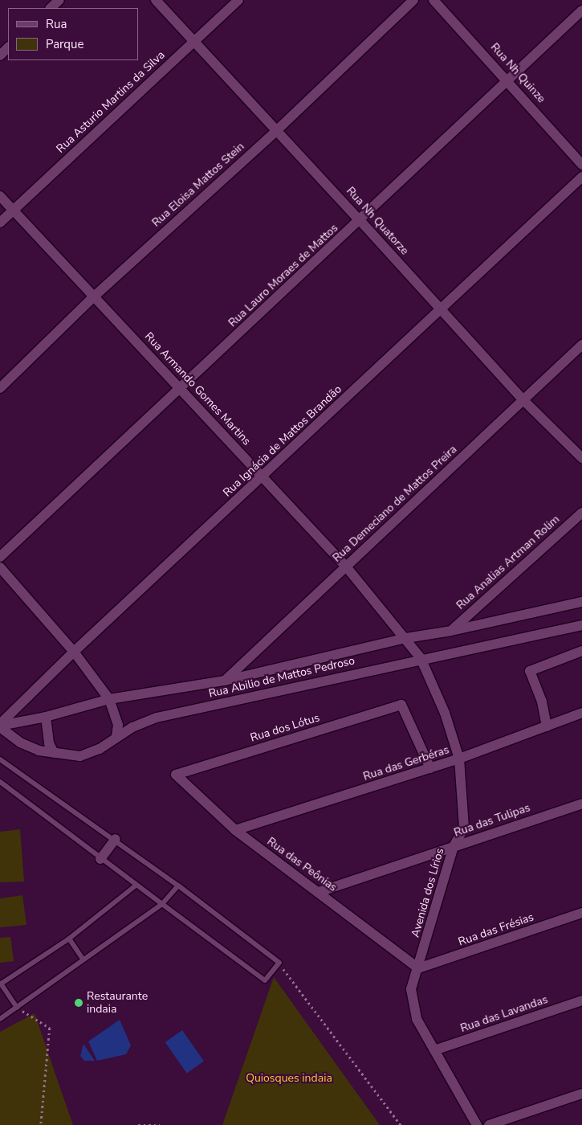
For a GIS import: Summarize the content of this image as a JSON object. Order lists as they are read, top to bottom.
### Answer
{
  "streets": {
    "street": [
      "Rua Nh Quinze",
      "Rua Asturio Martins da Silva",
      "Rua Eloisa Mattos Stein",
      "Rua Nh Quatorze",
      "Rua Lauro Moraes de Mattos",
      "Rua Armando Gomes Martins",
      "Rua Ignácia de Mattos Brandão",
      "Rua Demeciano de Mattos Preira",
      "Rua Analias Artman Rolim",
      "Rua Abilio de Mattos Pedroso",
      "Rua dos Lótus",
      "Rua das Gerbéras",
      "Rua das Tulipas",
      "Rua das Peônias",
      "Avenida dos Lírios",
      "Rua das Frésias",
      "Rua das Lavandas"
    ]
  },
  "crossings": [
    ["Rua Nh Quinze", "Rua Lauro Moraes de Mattos"],
    ["Rua Asturio Martins da Silva", "Rua Nh Quatorze"],
    ["Rua Asturio Martins da Silva", "Rua Armando Gomes Martins"],
    ["Rua Eloisa Mattos Stein", "Rua Nh Quatorze"],
    ["Rua Eloisa Mattos Stein", "Rua Armando Gomes Martins"],
    ["Rua Nh Quatorze", "Rua Lauro Moraes de Mattos"],
    ["Rua Nh Quatorze", "Rua Ignácia de Mattos Brandão"],
    ["Rua Nh Quatorze", "Rua Demeciano de Mattos Preira"],
    ["Rua Lauro Moraes de Mattos", "Rua Armando Gomes Martins"],
    ["Rua Armando Gomes Martins", "Rua Ignácia de Mattos Brandão"],
    ["Rua Armando Gomes Martins", "Rua Demeciano de Mattos Preira"],
    ["Rua Armando Gomes Martins", "Rua Abilio de Mattos Pedroso"],
    ["Rua Armando Gomes Martins", "Avenida dos Lírios"],
    ["Rua Ignácia de Mattos Brandão", "Rua Abilio de Mattos Pedroso"],
    ["Rua Demeciano de Mattos Preira", "Rua Abilio de Mattos Pedroso"],
    ["Rua Analias Artman Rolim", "Rua Abilio de Mattos Pedroso"],
    ["Rua Abilio de Mattos Pedroso", "Avenida dos Lírios"],
    ["Rua dos Lótus", "Rua das Gerbéras"],
    ["Rua dos Lótus", "Rua das Peônias"],
    ["Rua das Gerbéras", "Rua das Peônias"],
    ["Rua das Gerbéras", "Avenida dos Lírios"],
    ["Rua das Tulipas", "Rua das Peônias"],
    ["Rua das Tulipas", "Avenida dos Lírios"],
    ["Rua das Peônias", "Avenida dos Lírios"],
    ["Rua das Peônias", "Rua das Frésias"],
    ["Avenida dos Lírios", "Rua das Frésias"],
    ["Avenida dos Lírios", "Rua das Lavandas"]
  ],
  "parks": ["Quiosques indaia"],
  "places": ["Restaurante indaia"],
  "legend": ["Rua", "Parque"]
}
